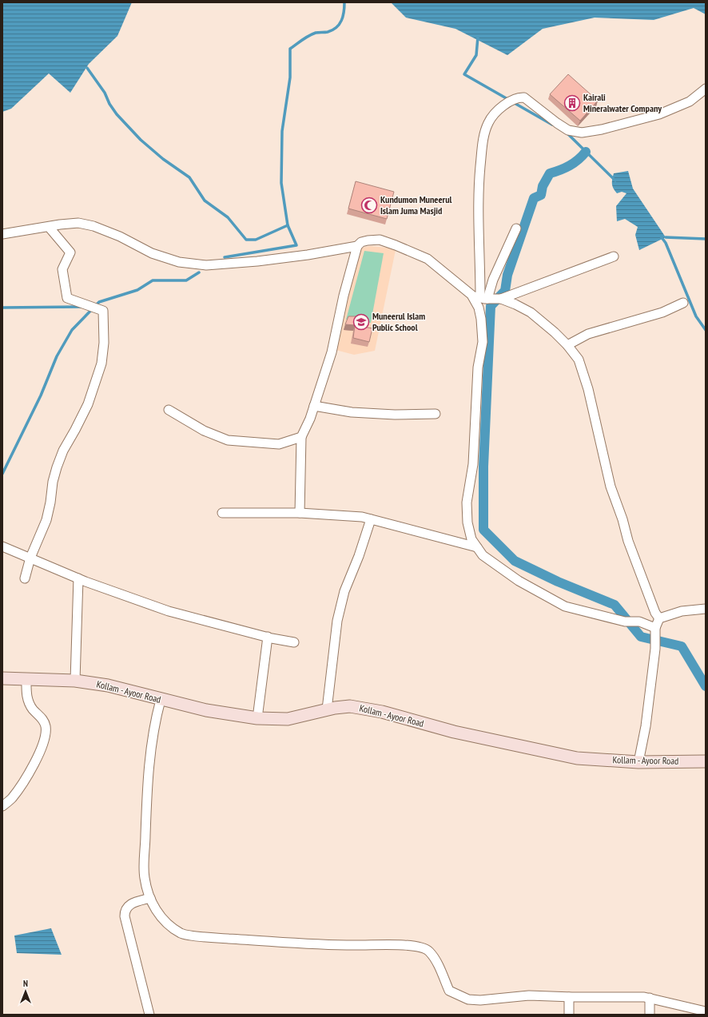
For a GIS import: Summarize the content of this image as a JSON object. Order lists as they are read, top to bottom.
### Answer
{
  "streets": {
    "main road": ["Kollam - Ayoor Road"]
  },
  "places": {
    "building": ["Kairali Mineralwater Company"],
    "mosque": ["Kundumon Muneerul Islam Juma Masjid"],
    "school or university": ["Muneerul Islam Public School"]
  },
  "north": "top"
}
